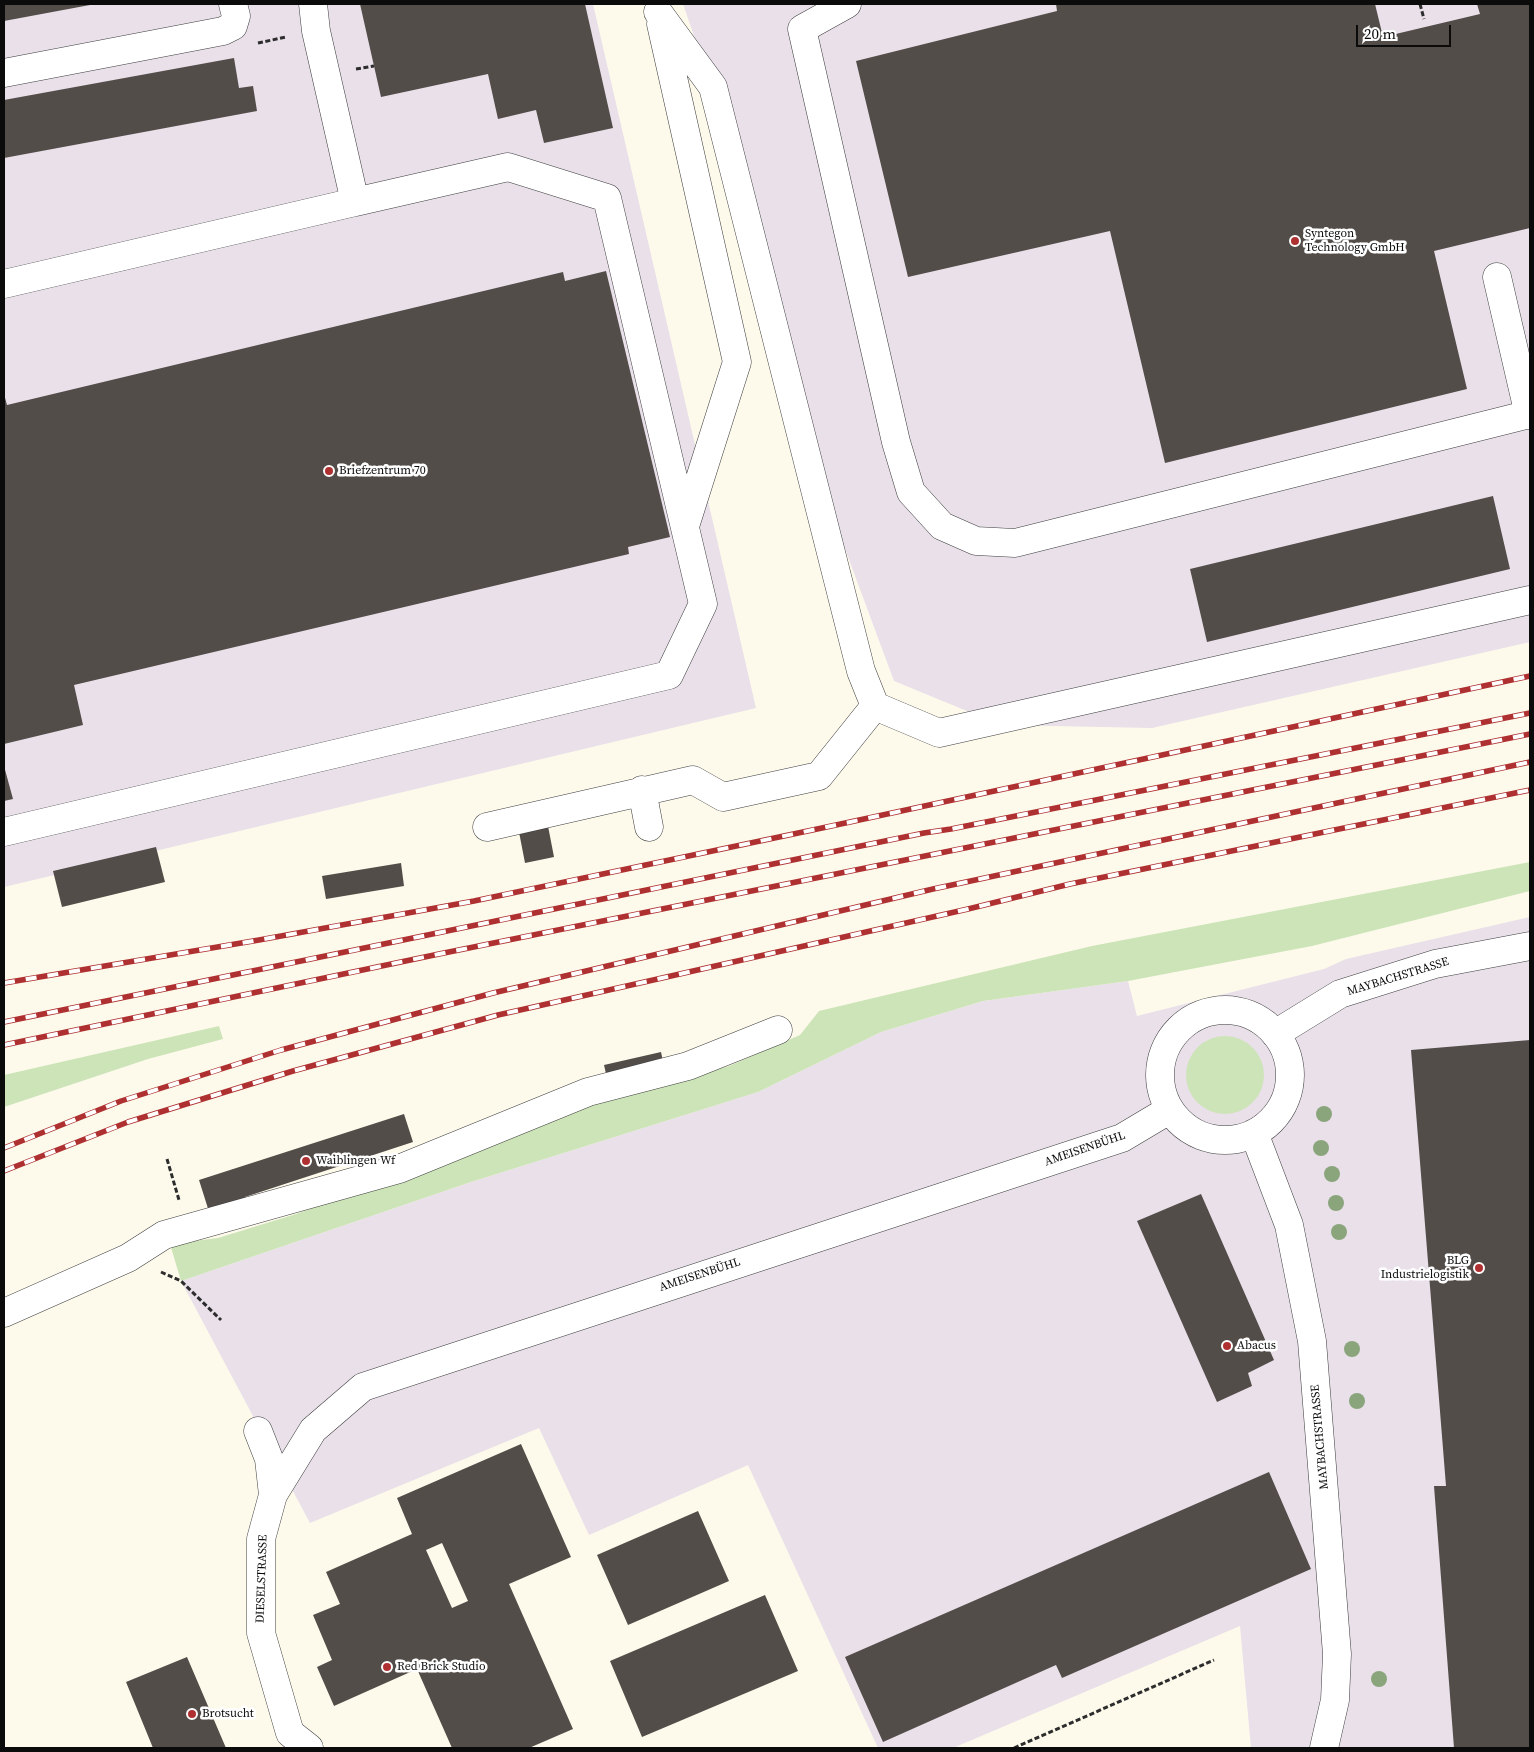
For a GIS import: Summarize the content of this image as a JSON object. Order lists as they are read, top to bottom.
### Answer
{
  "streets": {
    "street": ["MAYBACHSTRASSE", "AMEISENBÜHL", "DIESELSTRASSE"]
  },
  "crossings": [
    ["MAYBACHSTRASSE", "AMEISENBÜHL"],
    ["AMEISENBÜHL", "DIESELSTRASSE"]
  ],
  "places": [
    "Syntegon Technology GmbH",
    "Briefzentrum 70",
    "Waiblingen Wf",
    "BLG Industrielogistik",
    "Abacus",
    "Red Brick Studio",
    "Brotsucht"
  ],
  "scale_bar": "20 m"
}
